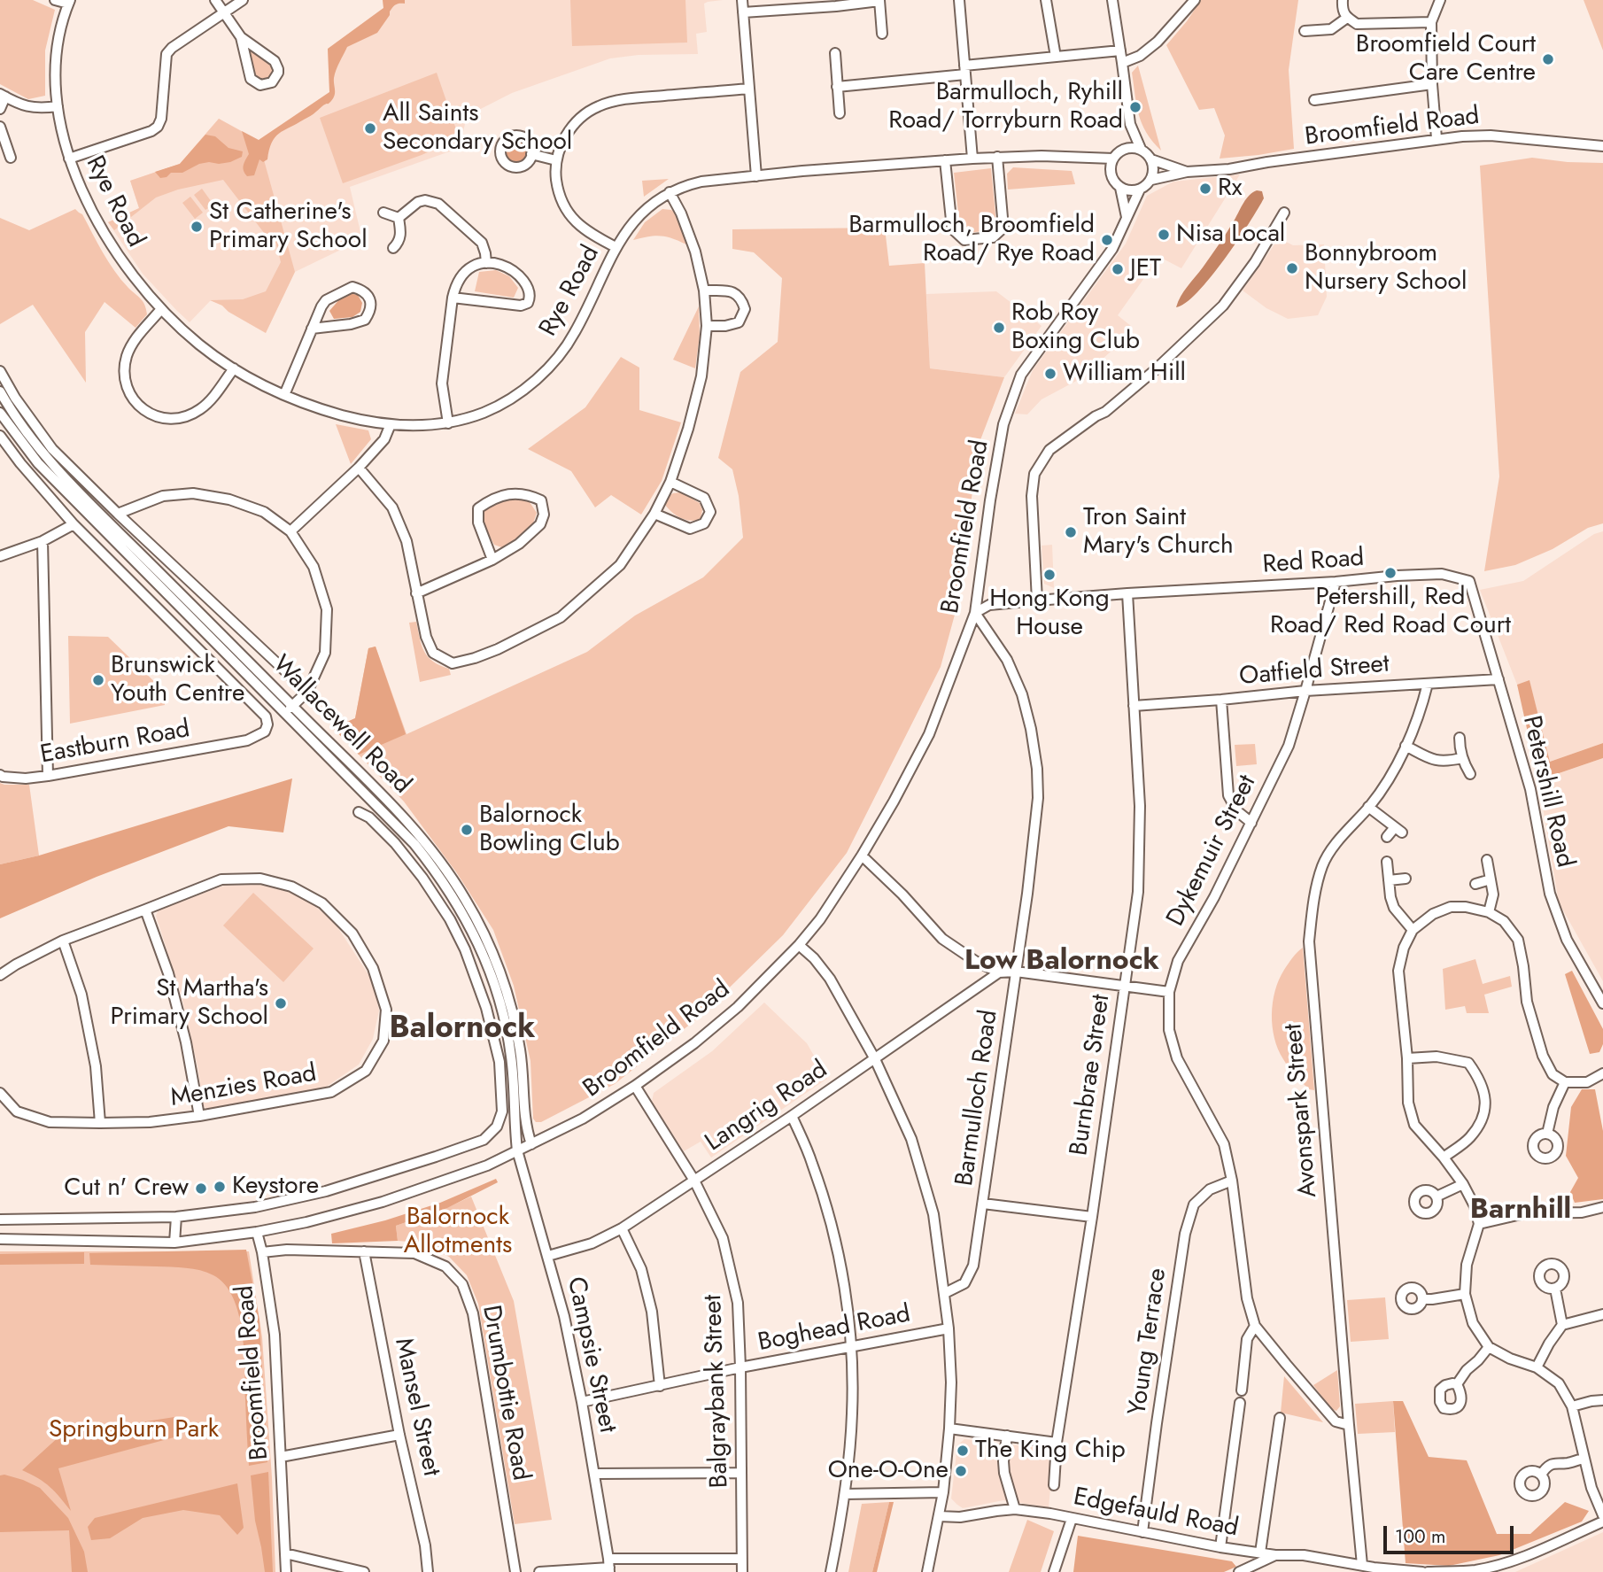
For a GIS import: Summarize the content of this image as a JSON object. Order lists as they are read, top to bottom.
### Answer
{
  "streets": {
    "street": [
      "Broomfield Road",
      "Rye Road",
      "Red Road",
      "Oatfield Street",
      "Wallacewell Road",
      "Eastburn Road",
      "Petershill Road",
      "Dykemuir Street",
      "Burnbrae Street",
      "Menzies Road",
      "Barmulloch Road",
      "Langrig Road",
      "Avonspark Street",
      "Boghead Road",
      "Young Terrace",
      "Campsie Street",
      "Balgraybank Street",
      "Drumbottie Road",
      "Mansel Street",
      "Edgefauld Road"
    ]
  },
  "crossings": [
    ["Broomfield Road", "Rye Road"],
    ["Broomfield Road", "Red Road"],
    ["Broomfield Road", "Wallacewell Road"],
    ["Broomfield Road", "Barmulloch Road"],
    ["Broomfield Road", "Campsie Street"],
    ["Broomfield Road", "Balgraybank Street"],
    ["Broomfield Road", "Drumbottie Road"],
    ["Red Road", "Petershill Road"],
    ["Red Road", "Dykemuir Street"],
    ["Red Road", "Burnbrae Street"],
    ["Red Road", "Barmulloch Road"],
    ["Oatfield Street", "Petershill Road"],
    ["Oatfield Street", "Dykemuir Street"],
    ["Oatfield Street", "Burnbrae Street"],
    ["Oatfield Street", "Avonspark Street"],
    ["Wallacewell Road", "Eastburn Road"],
    ["Wallacewell Road", "Campsie Street"],
    ["Dykemuir Street", "Avonspark Street"],
    ["Dykemuir Street", "Young Terrace"],
    ["Langrig Road", "Campsie Street"],
    ["Langrig Road", "Balgraybank Street"],
    ["Avonspark Street", "Edgefauld Road"],
    ["Boghead Road", "Campsie Street"],
    ["Boghead Road", "Balgraybank Street"],
    ["Young Terrace", "Edgefauld Road"],
    ["Drumbottie Road", "Mansel Street"]
  ],
  "districts": ["Low Balornock", "Balornock", "Barnhill"],
  "parks": ["Balornock Allotments", "Springburn Park"],
  "places": [
    "Broomfield Court Care Centre",
    "Barmulloch, Ryhill Road/ Torryburn Road",
    "All Saints Secondary School",
    "Rx",
    "St Catherine's Primary School",
    "Nisa Local",
    "Barmulloch, Broomfield Road/ Rye Road",
    "Bonnybroom Nursery School",
    "JET",
    "Rob Roy Boxing Club",
    "William Hill",
    "Tron Saint Mary's Church",
    "Petershill, Red Road/ Red Road Court",
    "Hong Kong House",
    "Brunswick Youth Centre",
    "Balornock Bowling Club",
    "St Martha's Primary School",
    "Keystore",
    "Cut n' Crew",
    "The King Chip",
    "One-O-One"
  ],
  "scale_bar": "100 m"
}
